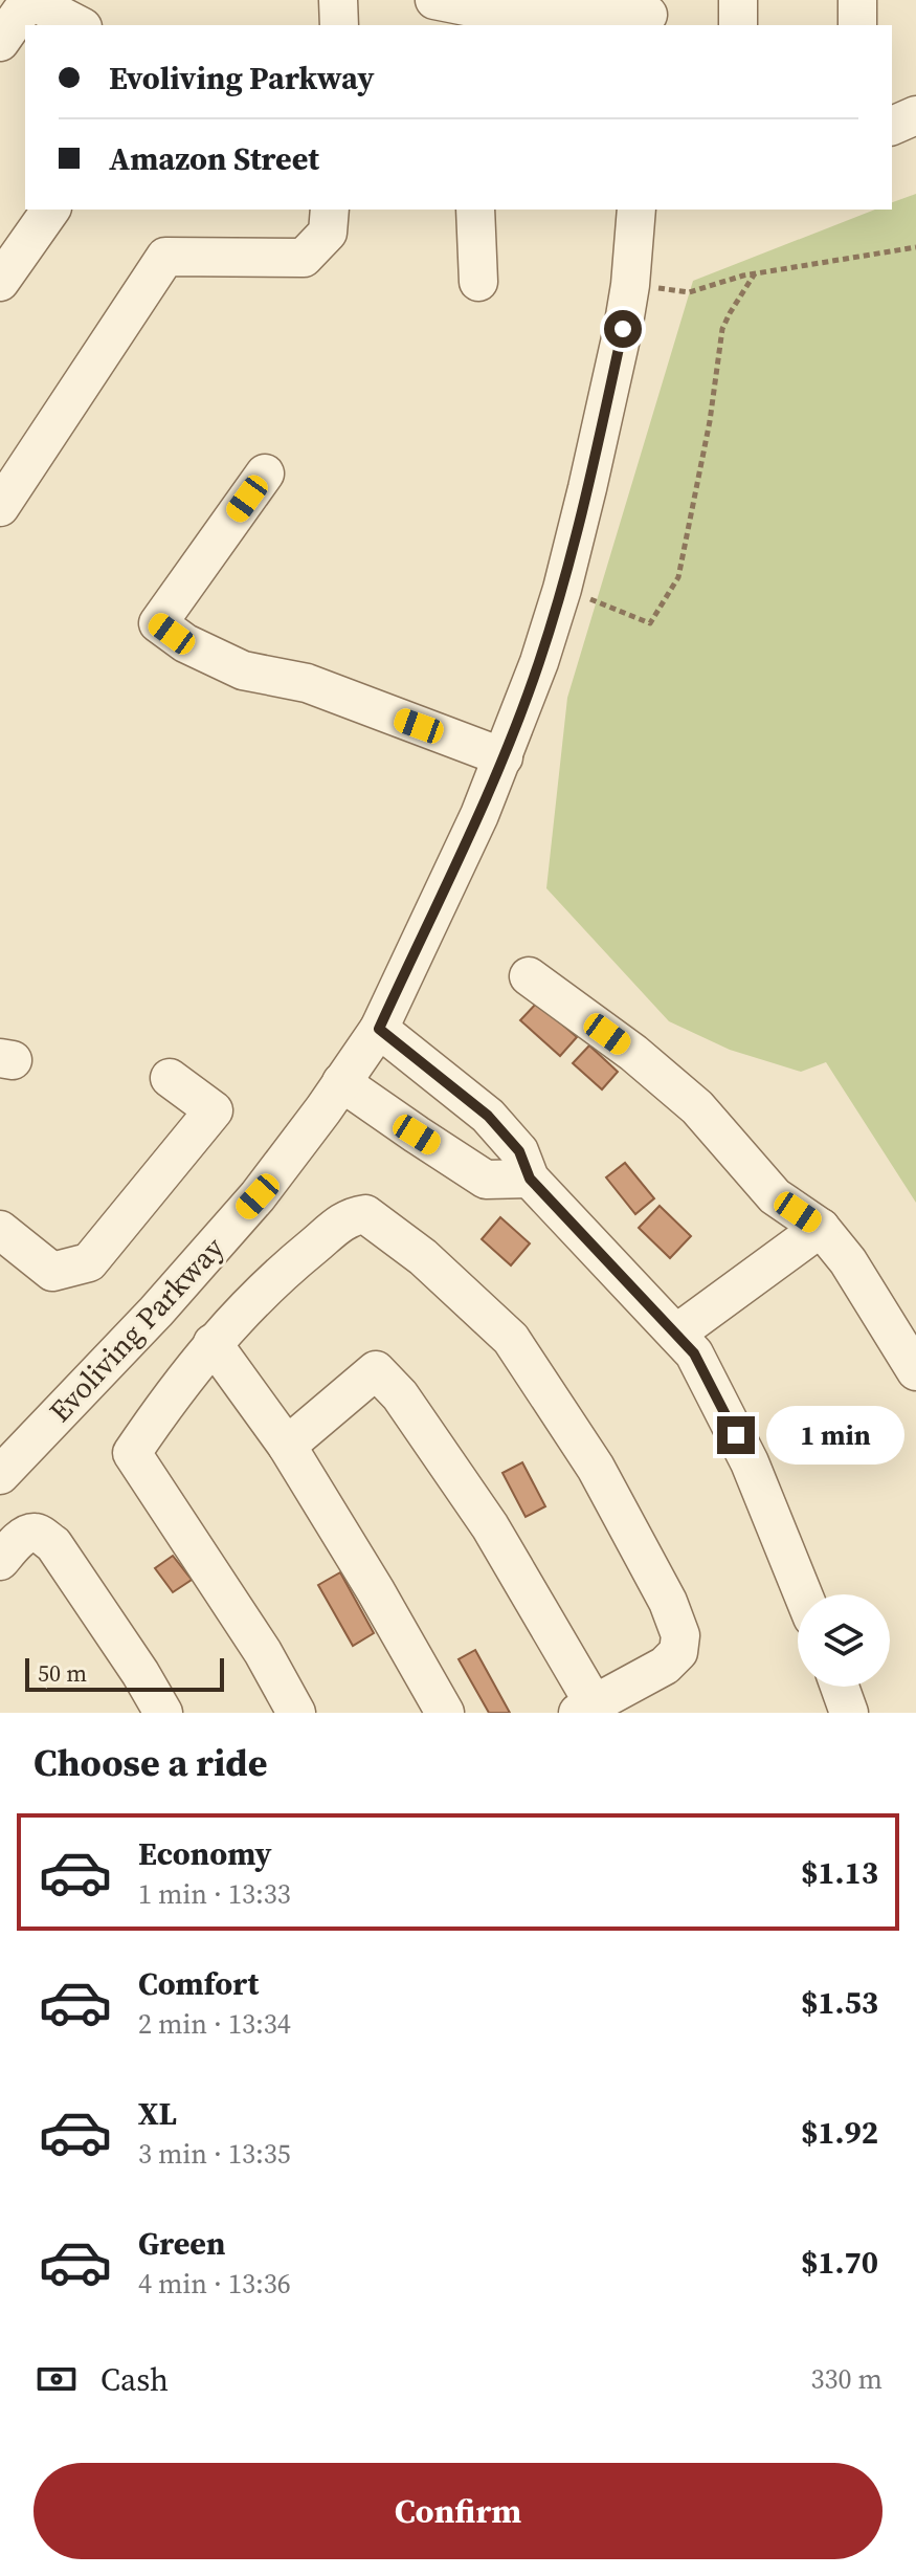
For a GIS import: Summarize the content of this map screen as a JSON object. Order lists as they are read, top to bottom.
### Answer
{
  "streets": {
    "street": ["Evoliving Parkway"]
  },
  "scale_bar": "50 m",
  "page": {
    "banner": ["Evoliving Parkway", "Amazon Street"],
    "bubble": "1 min",
    "scale": "50 m",
    "heading": "Choose a ride",
    "list": [
      {
        "name": "Economy",
        "note": "1 min · 13:33",
        "value": "$1.13"
      },
      {
        "name": "Comfort",
        "note": "2 min · 13:34",
        "value": "$1.53"
      },
      {
        "name": "XL",
        "note": "3 min · 13:35",
        "value": "$1.92"
      },
      {
        "name": "Green",
        "note": "4 min · 13:36",
        "value": "$1.70"
      }
    ],
    "pay": ["Cash", "330 m"],
    "buttons": "Confirm"
  }
}
